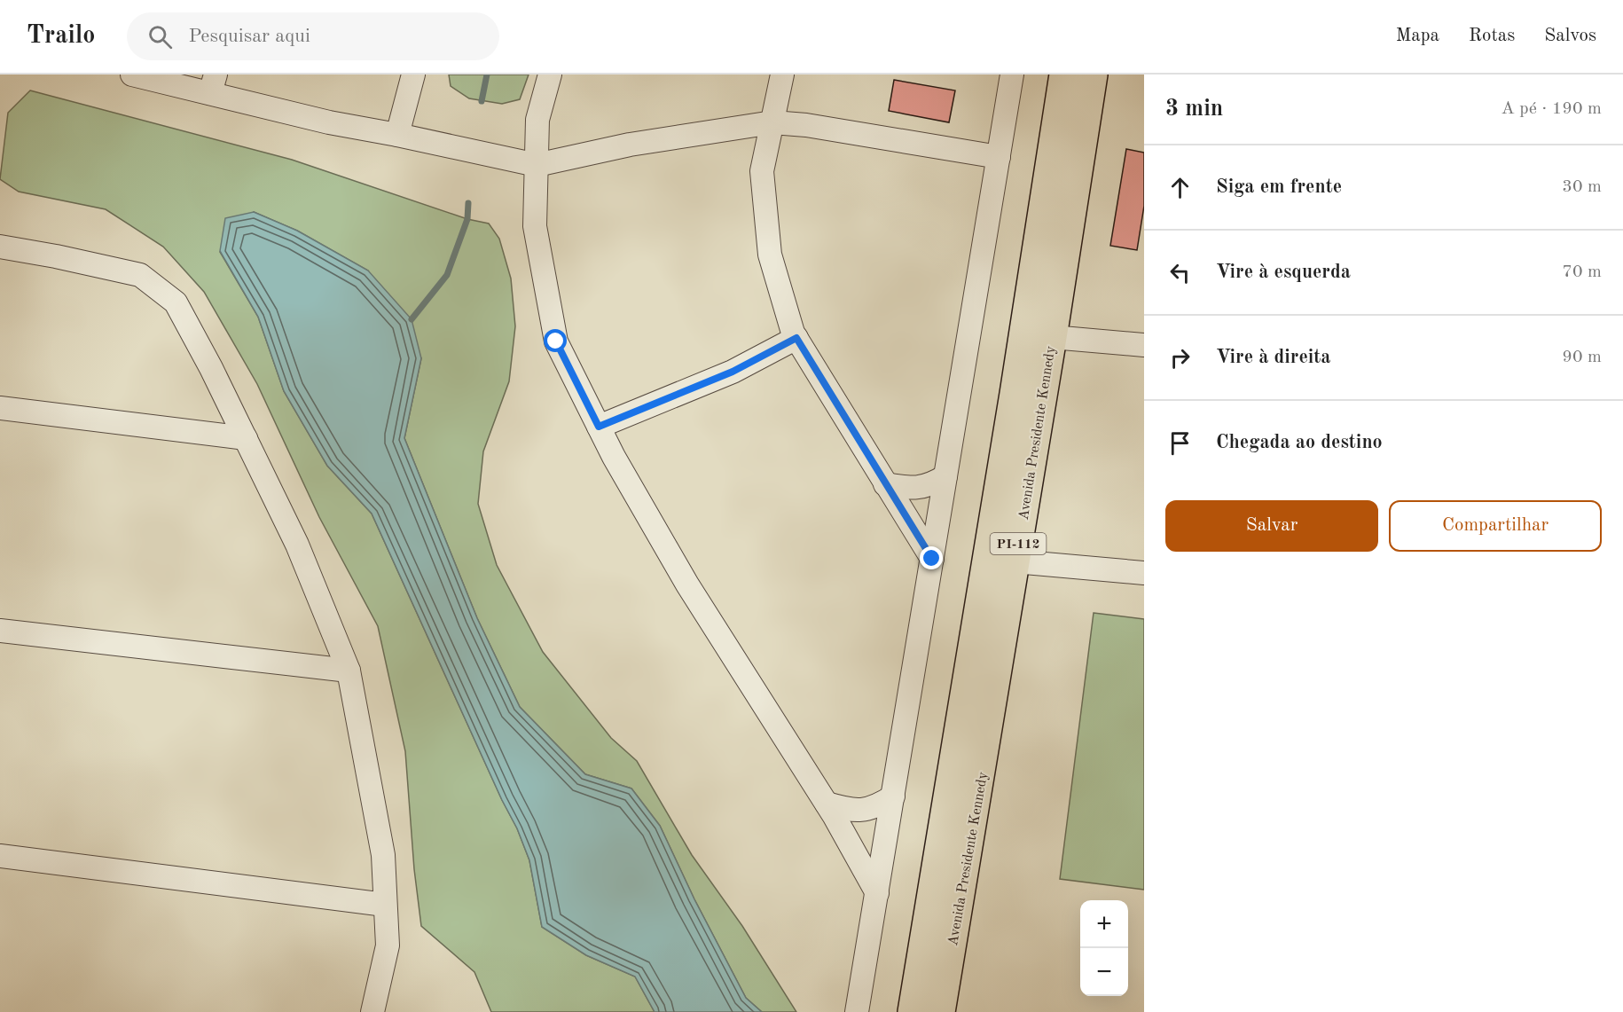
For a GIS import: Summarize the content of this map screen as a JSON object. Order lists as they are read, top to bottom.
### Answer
{
  "streets": {
    "main road": ["Avenida Presidente Kennedy", "PI-112"]
  },
  "page": {
    "header": "Trailo",
    "search": "Pesquisar aqui",
    "nav": ["Mapa", "Rotas", "Salvos"],
    "heading": ["3 min", "A pé · 190 m"],
    "list": [
      ["Siga em frente", "30 m"],
      ["Vire à esquerda", "70 m"],
      ["Vire à direita", "90 m"],
      "Chegada ao destino"
    ],
    "buttons": ["Salvar", "Compartilhar"],
    "map_buttons": ["+", "−"]
  }
}
